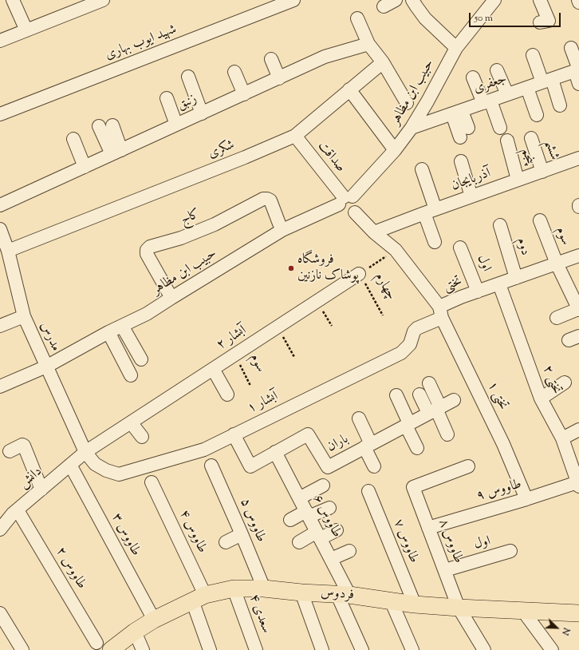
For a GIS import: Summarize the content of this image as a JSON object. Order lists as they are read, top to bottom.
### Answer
{
  "streets": {
    "main road": ["فردوس"],
    "street": [
      "شهید ایوب بهاری",
      "جعفری",
      "حبیب ابن مظاهر",
      "زنبق",
      "شکری",
      "ششم",
      "پنجم",
      "صداقت",
      "آذربایجان",
      "کاج",
      "سوم",
      "دوم",
      "اول",
      "تختی",
      "مدرس",
      "آبشار ۲",
      "تختی ۲",
      "تختی ۱",
      "آبشار ۱",
      "باران",
      "دانش",
      "طاووس ۹",
      "طاووس ۶",
      "طاووس ۵",
      "طاووس ۴",
      "طاووس ۳",
      "طاووس ۷",
      "طاووس ۸",
      "طاووس ۲",
      "سعدی ۴"
    ],
    "path": ["چهارم"]
  },
  "crossings": [
    ["جعفری", "حبیب ابن مظاهر"],
    ["حبیب ابن مظاهر", "صداقت"],
    ["حبیب ابن مظاهر", "کاج"],
    ["حبیب ابن مظاهر", "مدرس"],
    ["شکری", "صداقت"],
    ["شکری", "مدرس"],
    ["ششم", "آذربایجان"],
    ["پنجم", "آذربایجان"],
    ["صداقت", "تختی"],
    ["آذربایجان", "تختی"],
    ["سوم", "تختی"],
    ["سوم", "آبشار ۲"],
    ["دوم", "تختی"],
    ["اول", "تختی"],
    ["اول", "طاووس ۸"],
    ["تختی", "تختی ۲"],
    ["تختی", "تختی ۱"],
    ["تختی", "آبشار ۱"],
    ["چهارم", "آبشار ۲"],
    ["مدرس", "آبشار ۲"],
    ["مدرس", "آبشار ۱"],
    ["مدرس", "دانش"],
    ["آبشار ۲", "آبشار ۱"],
    ["آبشار ۲", "دانش"],
    ["تختی ۲", "طاووس ۹"],
    ["تختی ۱", "آبشار ۱"],
    ["تختی ۱", "طاووس ۹"],
    ["آبشار ۱", "باران"],
    ["آبشار ۱", "دانش"],
    ["باران", "طاووس ۶"],
    ["دانش", "طاووس ۳"],
    ["دانش", "طاووس ۲"],
    ["طاووس ۹", "طاووس ۸"],
    ["طاووس ۶", "فردوس"],
    ["طاووس ۵", "فردوس"],
    ["طاووس ۴", "فردوس"],
    ["طاووس ۳", "فردوس"],
    ["طاووس ۷", "فردوس"],
    ["طاووس ۸", "فردوس"],
    ["طاووس ۲", "فردوس"],
    ["فردوس", "سعدی ۴"]
  ],
  "places": ["فروشگاه پوشاک نازنین"],
  "scale_bar": "50 m",
  "north": "bottom right"
}
